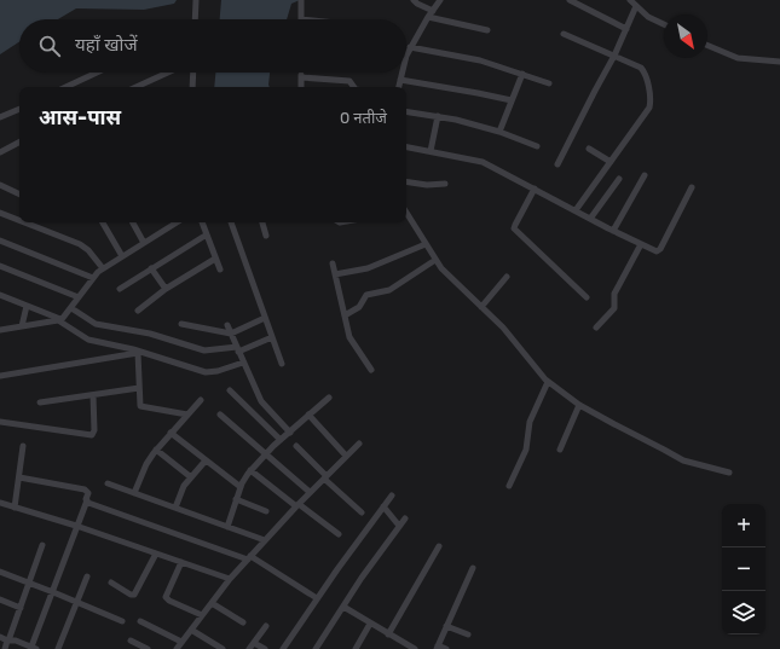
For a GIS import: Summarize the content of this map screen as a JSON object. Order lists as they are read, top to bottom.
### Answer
{
  "north": "bottom right",
  "page": {
    "search": "यहाँ खोजें",
    "heading": ["आस-पास", "0 नतीजे"],
    "map_buttons": ["+", "−"]
  }
}
